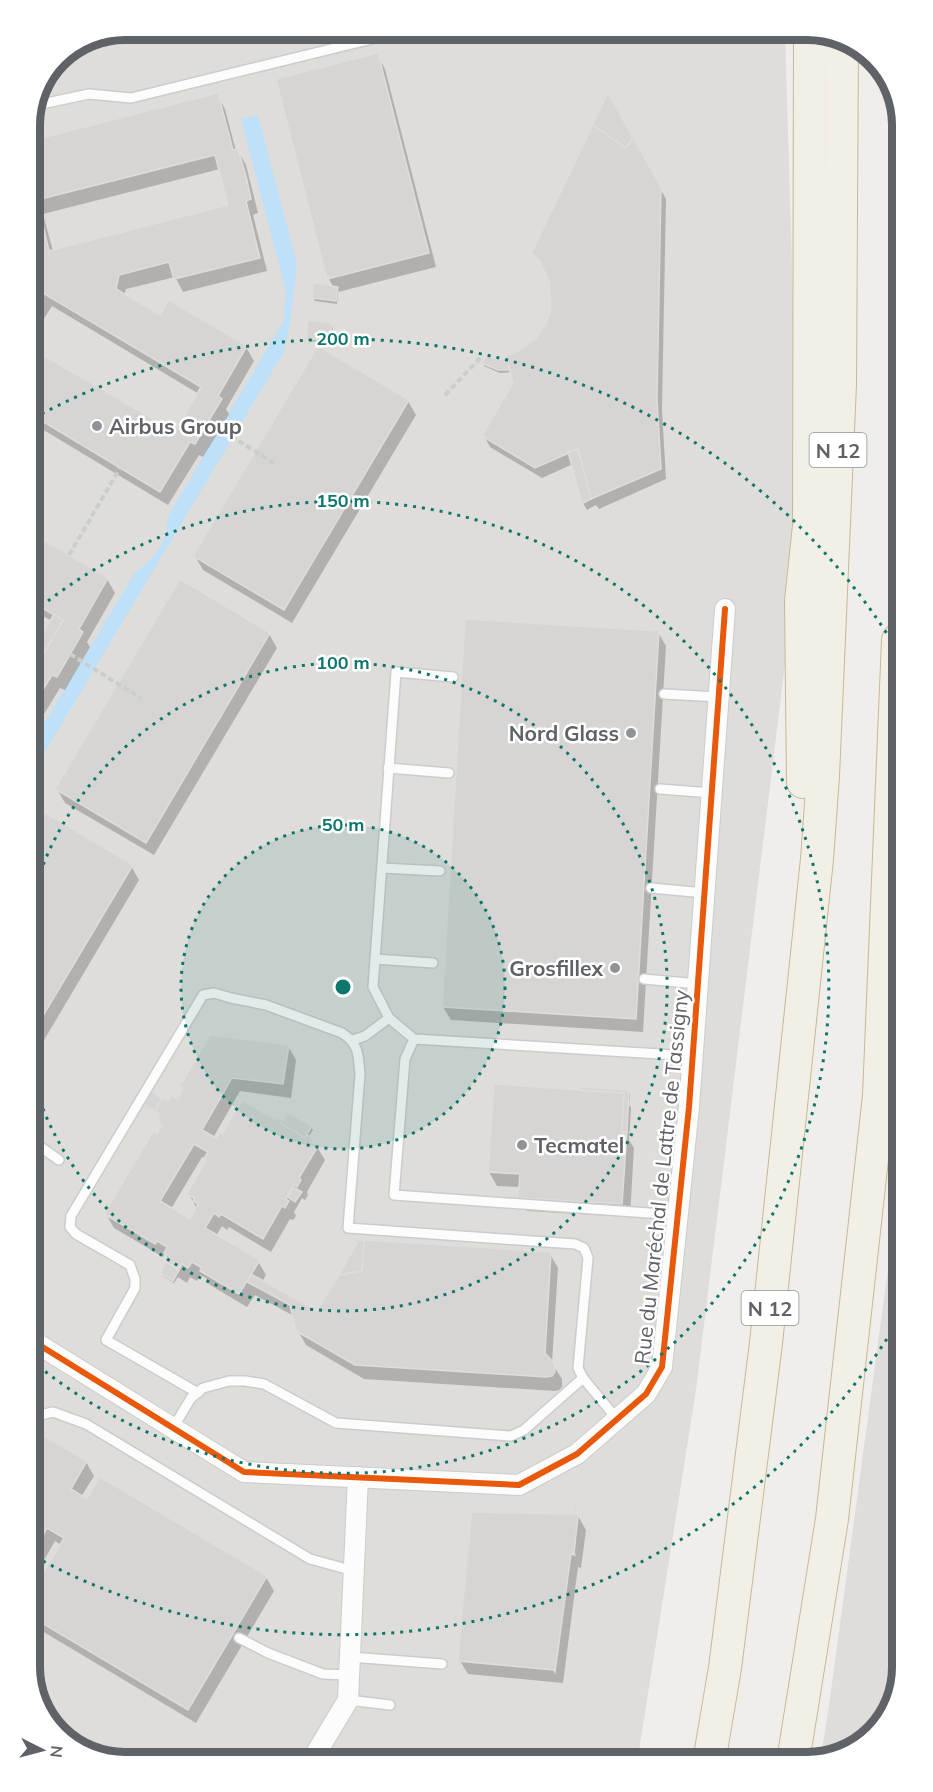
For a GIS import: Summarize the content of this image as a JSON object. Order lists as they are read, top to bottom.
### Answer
{
  "streets": {
    "highway": ["N 12"],
    "street": ["Rue du Maréchal de Lattre de Tassigny"]
  },
  "places": [
    "Airbus Group",
    "Nord Glass",
    "Grosfillex",
    "Tecmatel"
  ],
  "north": "right",
  "rings": [
    "200 m",
    "150 m",
    "100 m",
    "50 m"
  ]
}
